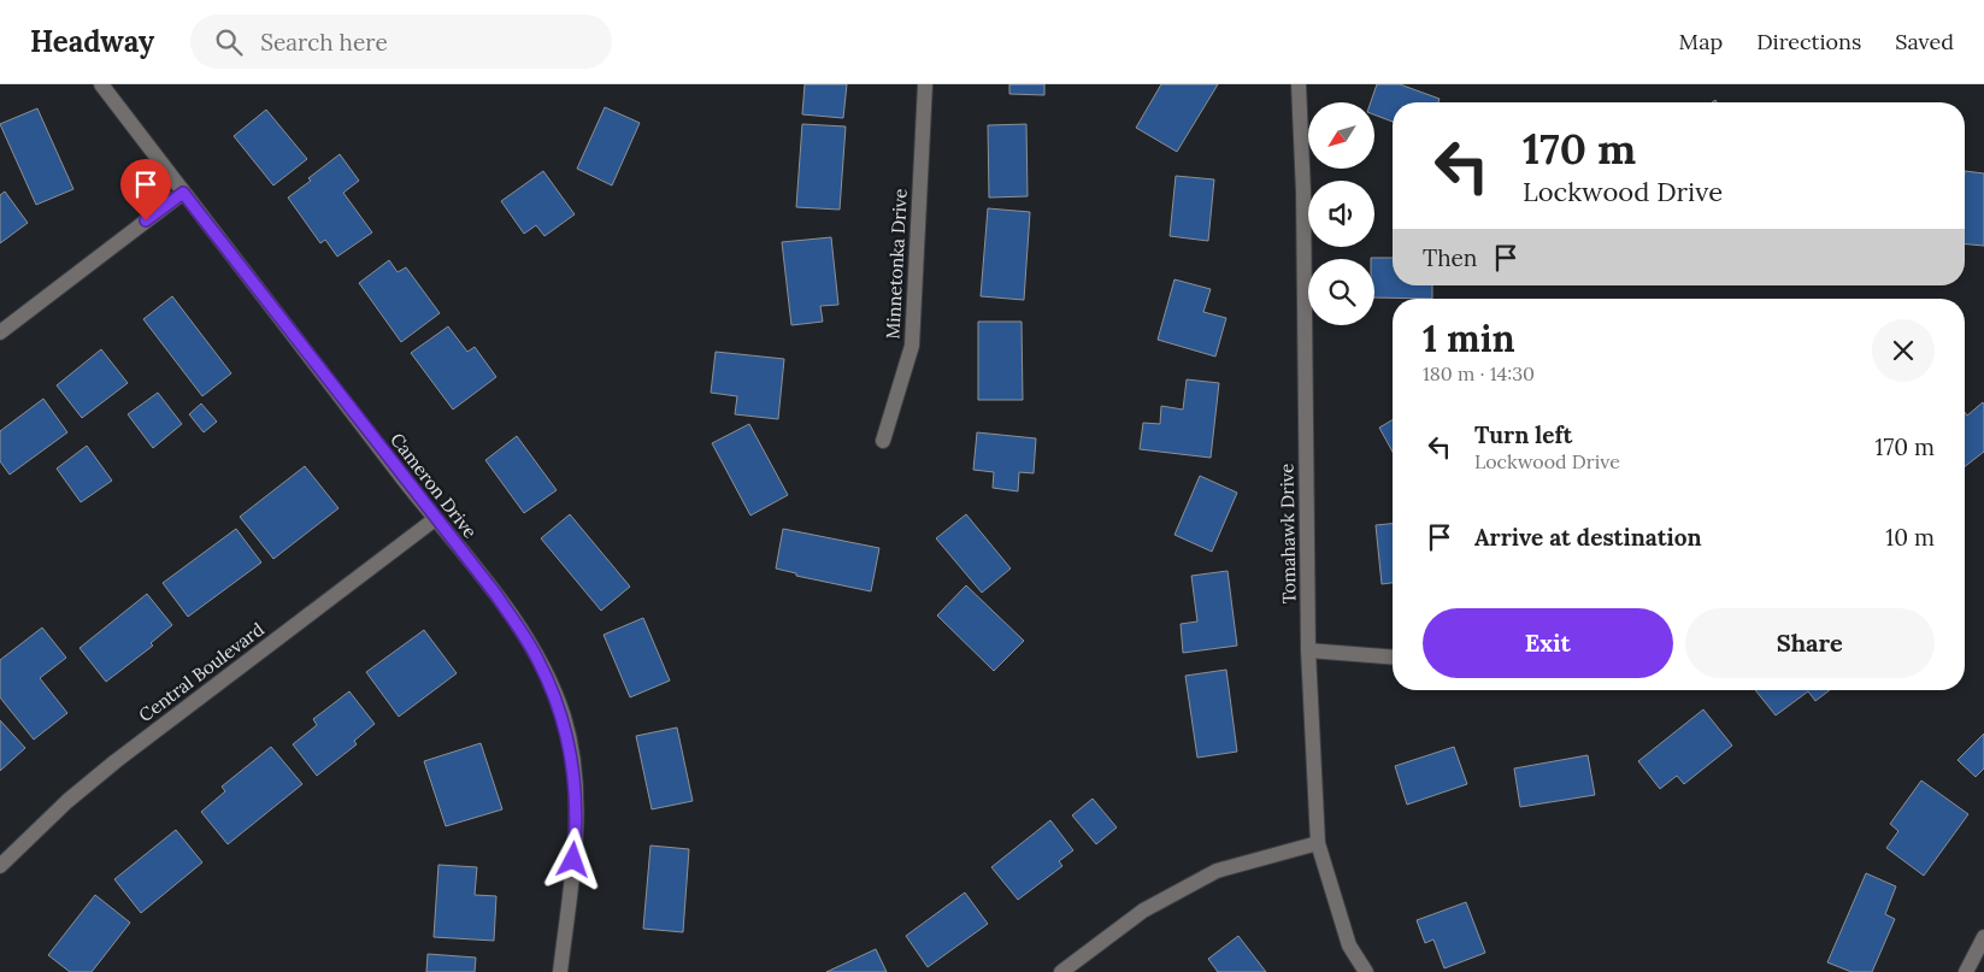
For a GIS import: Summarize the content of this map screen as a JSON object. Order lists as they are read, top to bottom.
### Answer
{
  "streets": {
    "street": [
      "Minnetonka Drive",
      "Cameron Drive",
      "Tomahawk Drive",
      "Central Boulevard"
    ]
  },
  "crossings": [
    ["Cameron Drive", "Central Boulevard"]
  ],
  "north": "bottom left",
  "page": {
    "header": "Headway",
    "search": "Search here",
    "nav": ["Map", "Directions", "Saved"],
    "turn": ["170 m", "Lockwood Drive"],
    "then": "Then",
    "heading": ["1 min", "180 m · 14:30"],
    "list": [
      {
        "name": "Turn left",
        "note": "Lockwood Drive",
        "value": "170 m"
      },
      {
        "name": "Arrive at destination",
        "value": "10 m"
      }
    ],
    "buttons": ["Exit", "Share"]
  }
}
